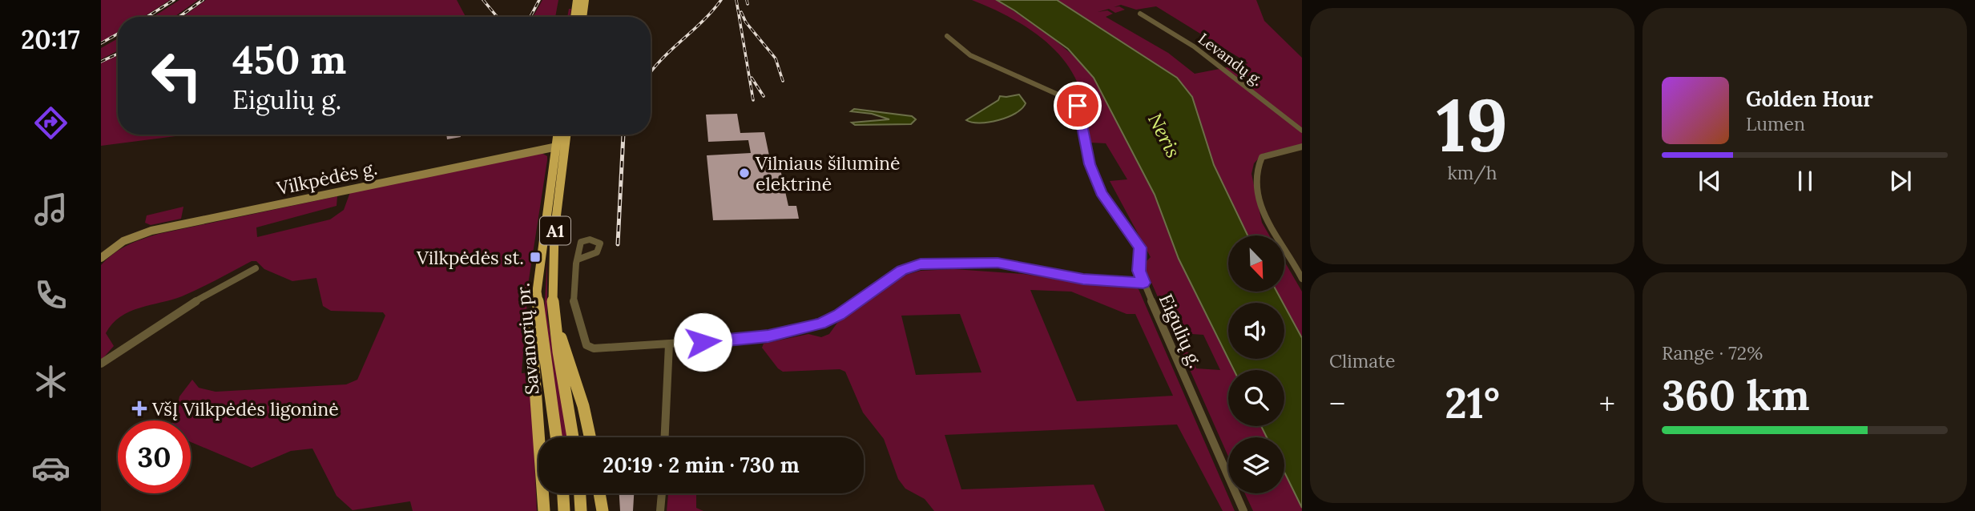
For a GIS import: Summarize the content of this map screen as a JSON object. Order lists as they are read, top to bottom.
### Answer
{
  "streets": {
    "highway": ["A1", "Savanorių pr."],
    "main road": ["Vilkpėdės g."],
    "street": ["Levandų g.", "Eigulių g."]
  },
  "crossings": [
    ["Vilkpėdės g.", "Savanorių pr."]
  ],
  "water": ["Neris"],
  "places": {
    "other": ["Vilniaus šiluminė elektrinė"],
    "transit": ["Vilkpėdės st."],
    "health": ["VšĮ Vilkpėdės ligoninė"]
  },
  "north": "bottom right",
  "page": {
    "tabs": "20:17",
    "tile": [
      ["19", "km/h"],
      "Climate",
      ["Range · 72%", "360 km"]
    ],
    "turn": ["450 m", "Eigulių g."],
    "song": ["Golden Hour", "Lumen"],
    "heat": ["−", "21°", "+"],
    "limit": "30",
    "trip": "20:19 · 2 min · 730 m"
  }
}
